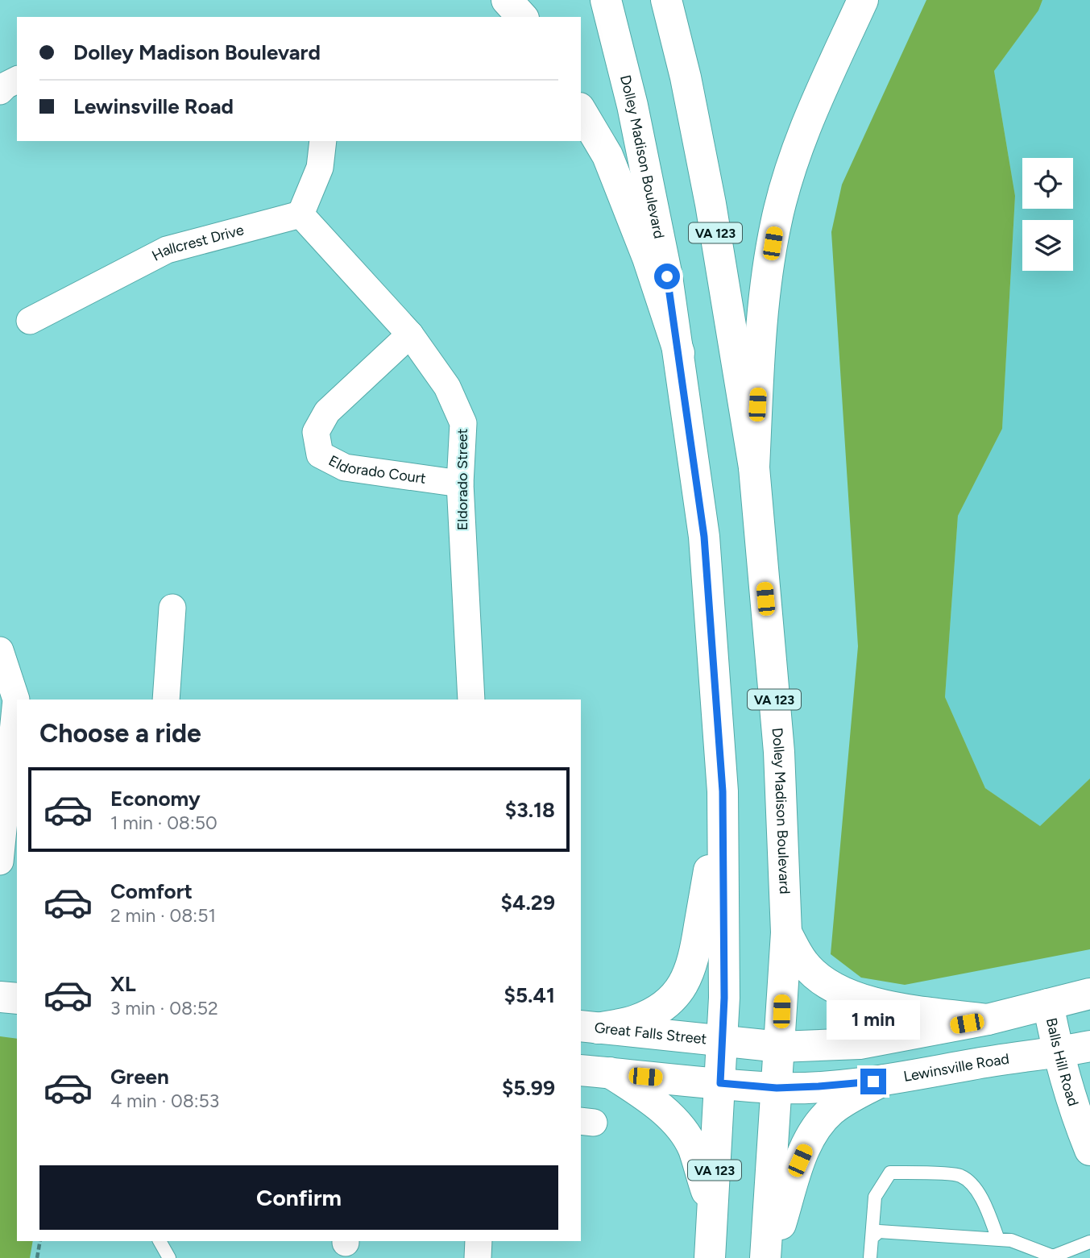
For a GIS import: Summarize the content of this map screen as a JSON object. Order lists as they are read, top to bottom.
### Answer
{
  "streets": {
    "main road": [
      "Dolley Madison Boulevard",
      "VA 123",
      "Great Falls Street",
      "Balls Hill Road",
      "Lewinsville Road"
    ],
    "street": ["Hallcrest Drive", "Eldorado Court", "Eldorado Street"]
  },
  "crossings": [
    ["Dolley Madison Boulevard", "Great Falls Street"],
    ["Dolley Madison Boulevard", "Lewinsville Road"],
    ["Hallcrest Drive", "Eldorado Street"],
    ["Eldorado Court", "Eldorado Street"],
    ["Balls Hill Road", "Lewinsville Road"]
  ],
  "page": {
    "banner": ["Dolley Madison Boulevard", "Lewinsville Road"],
    "heading": "Choose a ride",
    "list": [
      {
        "name": "Economy",
        "note": "1 min · 08:50",
        "value": "$3.18"
      },
      {
        "name": "Comfort",
        "note": "2 min · 08:51",
        "value": "$4.29"
      },
      {
        "name": "XL",
        "note": "3 min · 08:52",
        "value": "$5.41"
      },
      {
        "name": "Green",
        "note": "4 min · 08:53",
        "value": "$5.99"
      }
    ],
    "bubble": "1 min",
    "buttons": "Confirm"
  }
}
